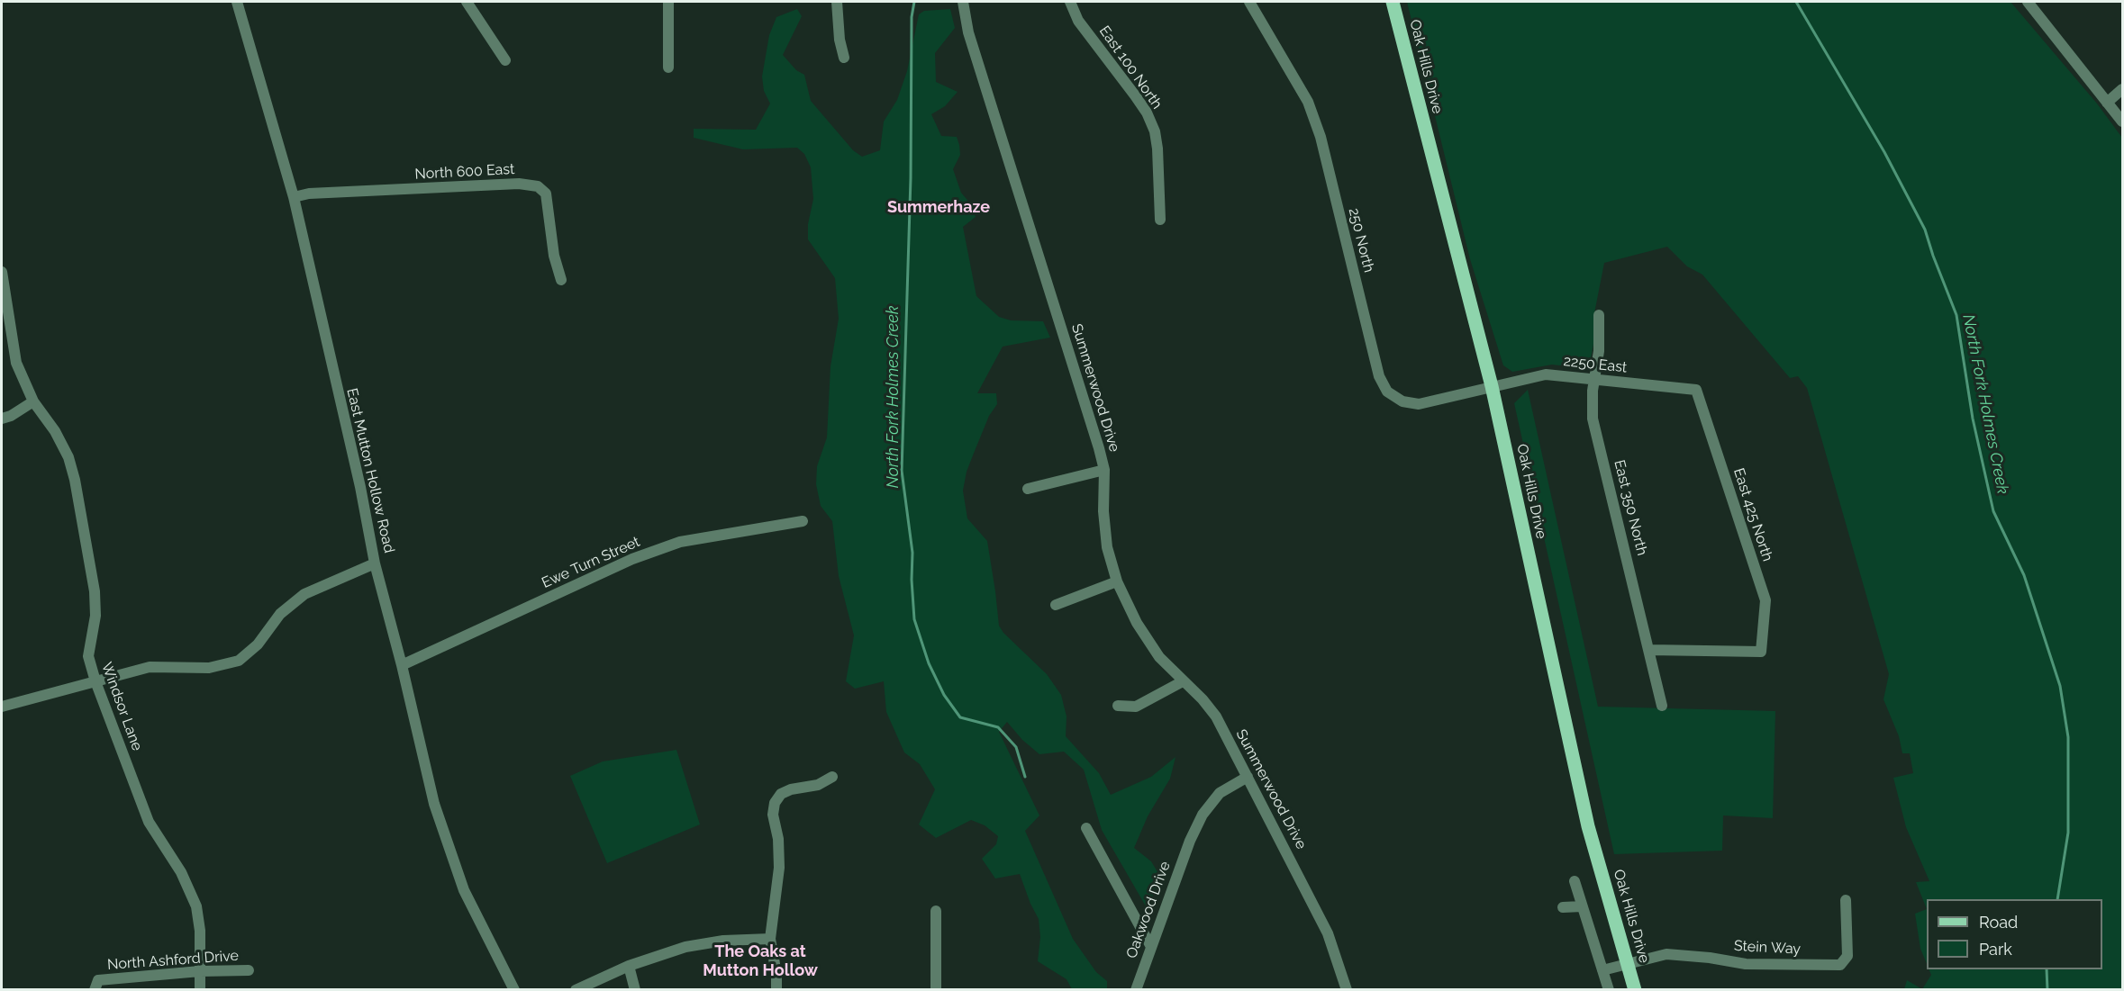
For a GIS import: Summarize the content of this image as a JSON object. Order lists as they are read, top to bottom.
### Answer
{
  "streets": {
    "main road": ["Oak Hills Drive"],
    "street": [
      "East 100 North",
      "North 600 East",
      "250 North",
      "2250 East",
      "Summerwood Drive",
      "East Mutton Hollow Road",
      "East 350 North",
      "East 425 North",
      "Ewe Turn Street",
      "Windsor Lane",
      "Oakwood Drive",
      "Stein Way",
      "North Ashford Drive"
    ]
  },
  "crossings": [
    ["Oak Hills Drive", "250 North"],
    ["Oak Hills Drive", "2250 East"],
    ["Oak Hills Drive", "Stein Way"],
    ["North 600 East", "East Mutton Hollow Road"],
    ["250 North", "2250 East"],
    ["2250 East", "East 350 North"],
    ["2250 East", "East 425 North"],
    ["Summerwood Drive", "Oakwood Drive"],
    ["East Mutton Hollow Road", "Ewe Turn Street"],
    ["East 350 North", "East 425 North"],
    ["Windsor Lane", "North Ashford Drive"]
  ],
  "districts": ["Summerhaze", "The Oaks at Mutton Hollow"],
  "water": ["North Fork Holmes Creek"],
  "legend": ["Road", "Park"]
}
